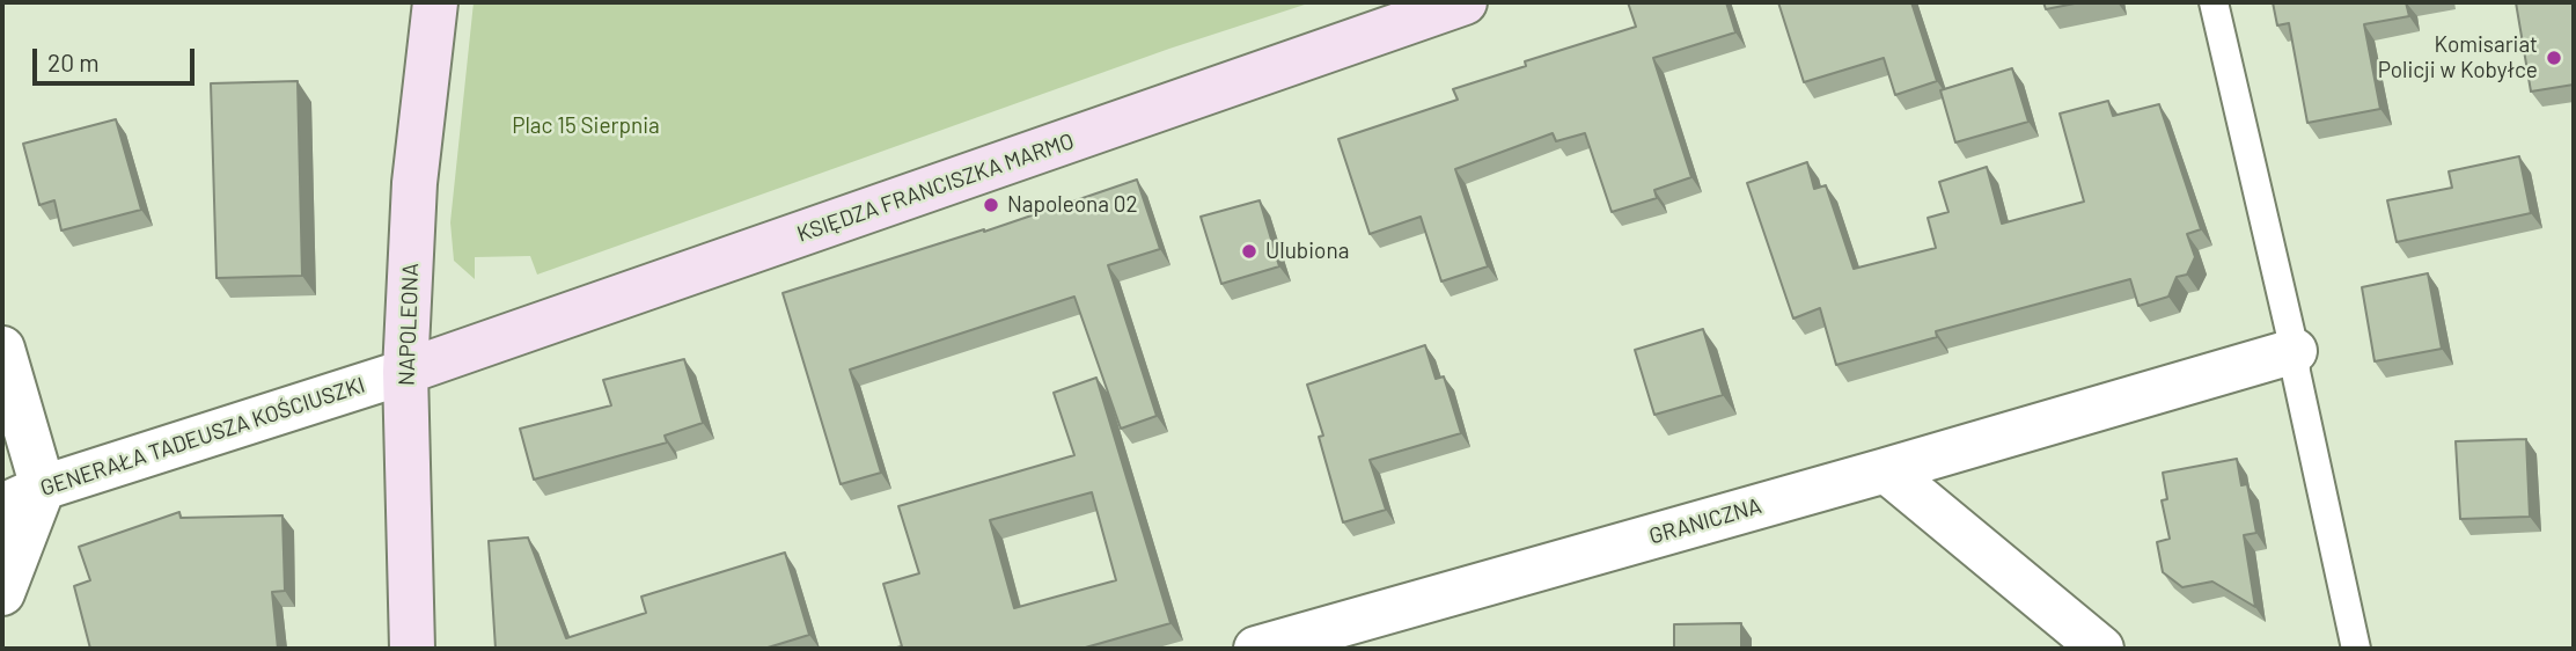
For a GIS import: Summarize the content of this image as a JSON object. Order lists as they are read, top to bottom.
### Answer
{
  "streets": {
    "street": [
      "KSIĘDZA FRANCISZKA MARMO",
      "NAPOLEONA",
      "GENERAŁA TADEUSZA KOŚCIUSZKI",
      "GRANICZNA"
    ]
  },
  "crossings": [
    ["KSIĘDZA FRANCISZKA MARMO", "NAPOLEONA"],
    ["KSIĘDZA FRANCISZKA MARMO", "GENERAŁA TADEUSZA KOŚCIUSZKI"],
    ["NAPOLEONA", "GENERAŁA TADEUSZA KOŚCIUSZKI"]
  ],
  "parks": ["Plac 15 Sierpnia"],
  "places": ["Komisariat Policji w Kobyłce", "Napoleona 02", "Ulubiona"],
  "scale_bar": "20 m"
}
